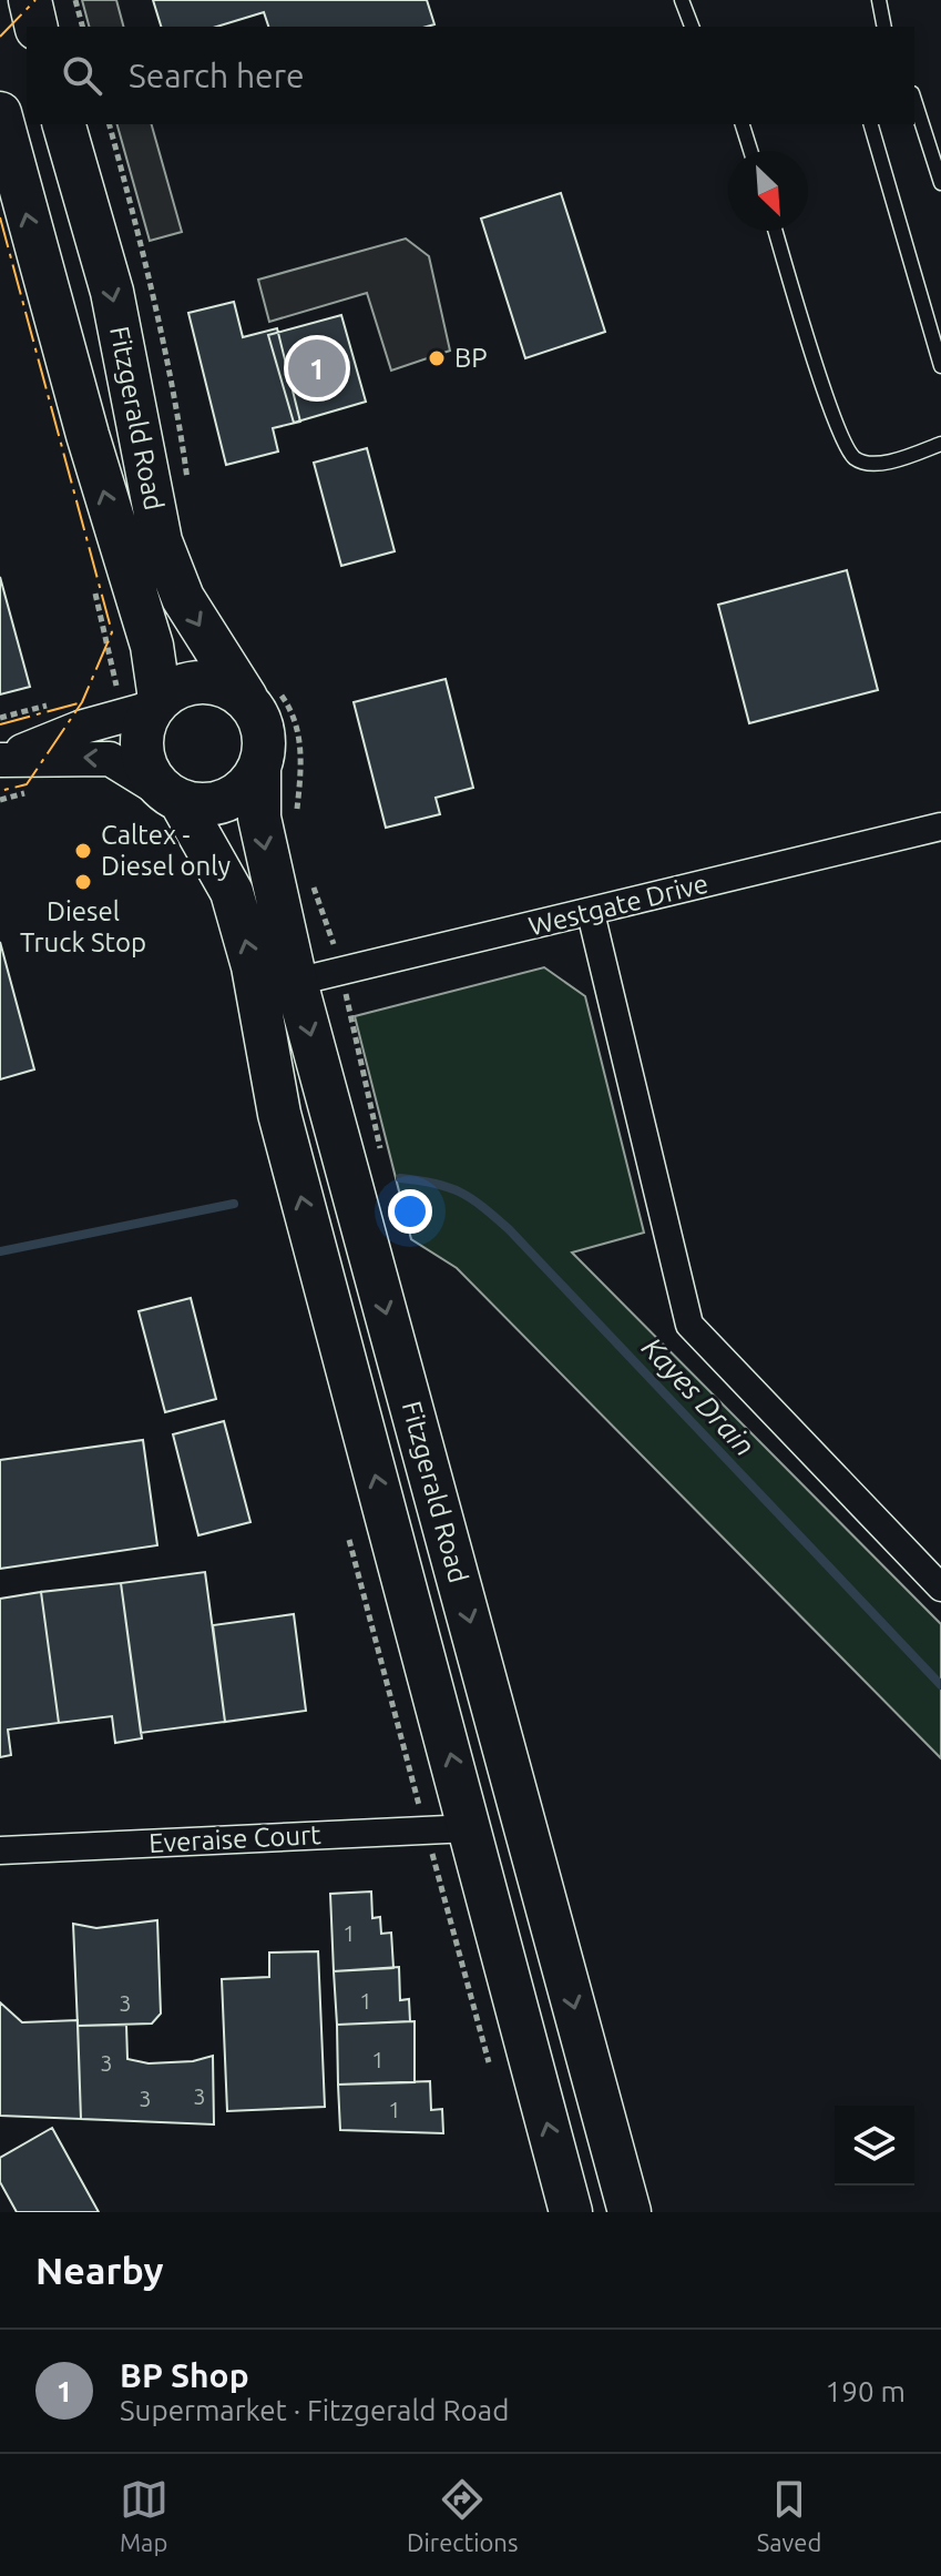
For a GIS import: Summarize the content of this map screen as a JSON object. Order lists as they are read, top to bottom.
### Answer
{
  "streets": {
    "main road": ["Fitzgerald Road"],
    "street": ["Westgate Drive", "Everaise Court"]
  },
  "crossings": [
    ["Fitzgerald Road", "Westgate Drive"],
    ["Fitzgerald Road", "Everaise Court"]
  ],
  "water": ["Kayes Drain"],
  "places": ["BP", "Caltex - Diesel only", "Diesel Truck Stop"],
  "house_numbers": [
    "1",
    "1",
    "3",
    "1",
    "3",
    "3",
    "3",
    "1"
  ],
  "north": "bottom right",
  "page": {
    "search": "Search here",
    "pins": "1",
    "heading": "Nearby",
    "list": [
      {
        "mark": "1",
        "name": "BP Shop",
        "note": "Supermarket · Fitzgerald Road",
        "value": "190 m"
      }
    ],
    "nav": ["Map", "Directions", "Saved"]
  }
}
